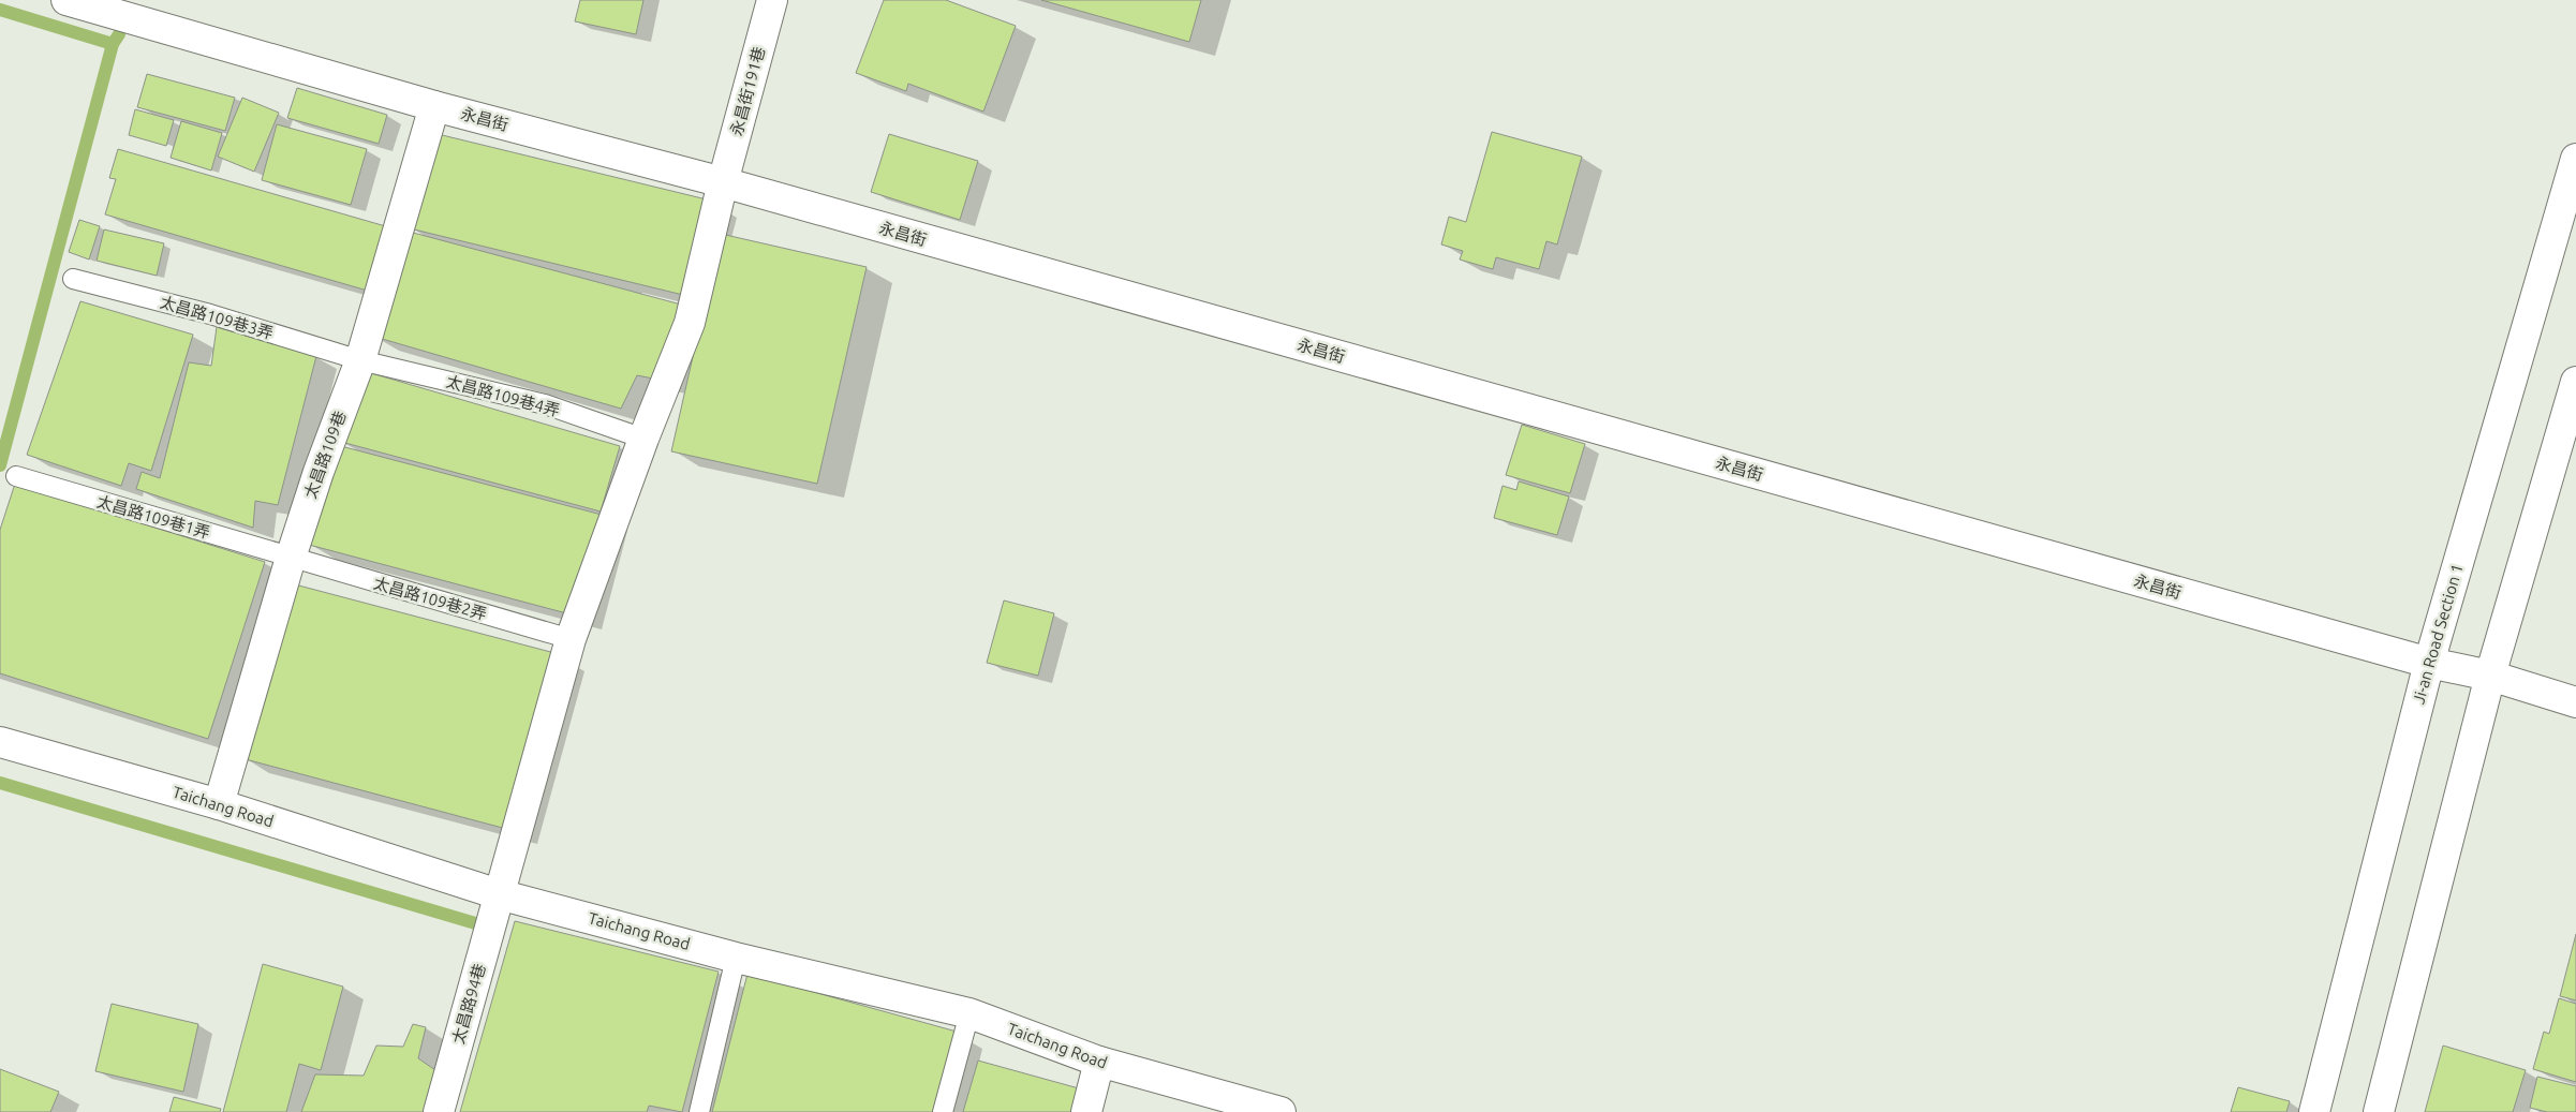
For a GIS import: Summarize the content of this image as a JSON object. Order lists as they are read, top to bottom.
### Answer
{
  "streets": {
    "street": [
      "永昌街191巷",
      "永昌街",
      "太昌路109巷",
      "Ji-an Road Section 1",
      "Taichang Road",
      "太昌路94巷"
    ],
    "lane": [
      "太昌路109巷3弄",
      "太昌路109巷4弄",
      "太昌路109巷1弄",
      "太昌路109巷2弄"
    ]
  },
  "crossings": [
    ["永昌街191巷", "永昌街"],
    ["永昌街191巷", "太昌路109巷4弄"],
    ["永昌街191巷", "太昌路94巷"],
    ["永昌街", "太昌路109巷"],
    ["永昌街", "Ji-an Road Section 1"],
    ["太昌路109巷3弄", "太昌路109巷4弄"],
    ["太昌路109巷3弄", "太昌路109巷"],
    ["太昌路109巷4弄", "太昌路109巷"],
    ["太昌路109巷4弄", "太昌路94巷"],
    ["太昌路109巷", "太昌路109巷1弄"],
    ["太昌路109巷", "太昌路109巷2弄"],
    ["太昌路109巷", "Taichang Road"],
    ["太昌路109巷1弄", "太昌路109巷2弄"],
    ["太昌路109巷2弄", "太昌路94巷"],
    ["Taichang Road", "太昌路94巷"]
  ]
}
